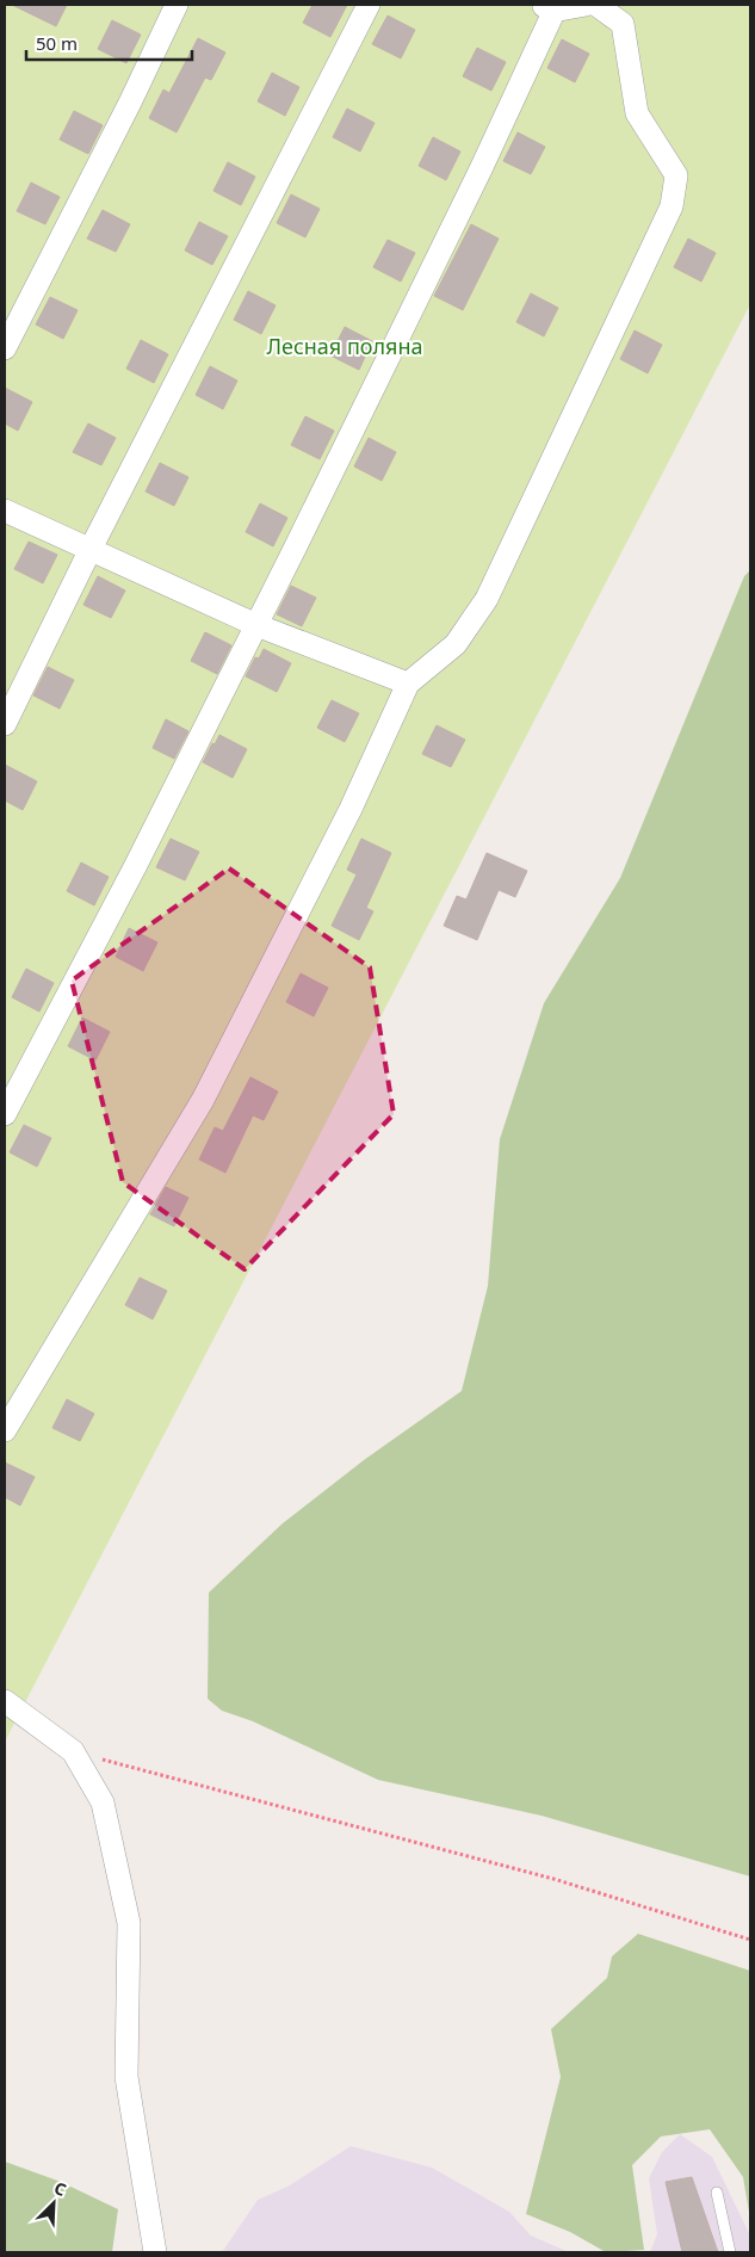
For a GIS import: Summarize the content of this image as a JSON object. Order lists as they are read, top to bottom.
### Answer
{
  "parks": ["Лесная поляна"],
  "scale_bar": "50 m",
  "north": "top right"
}
